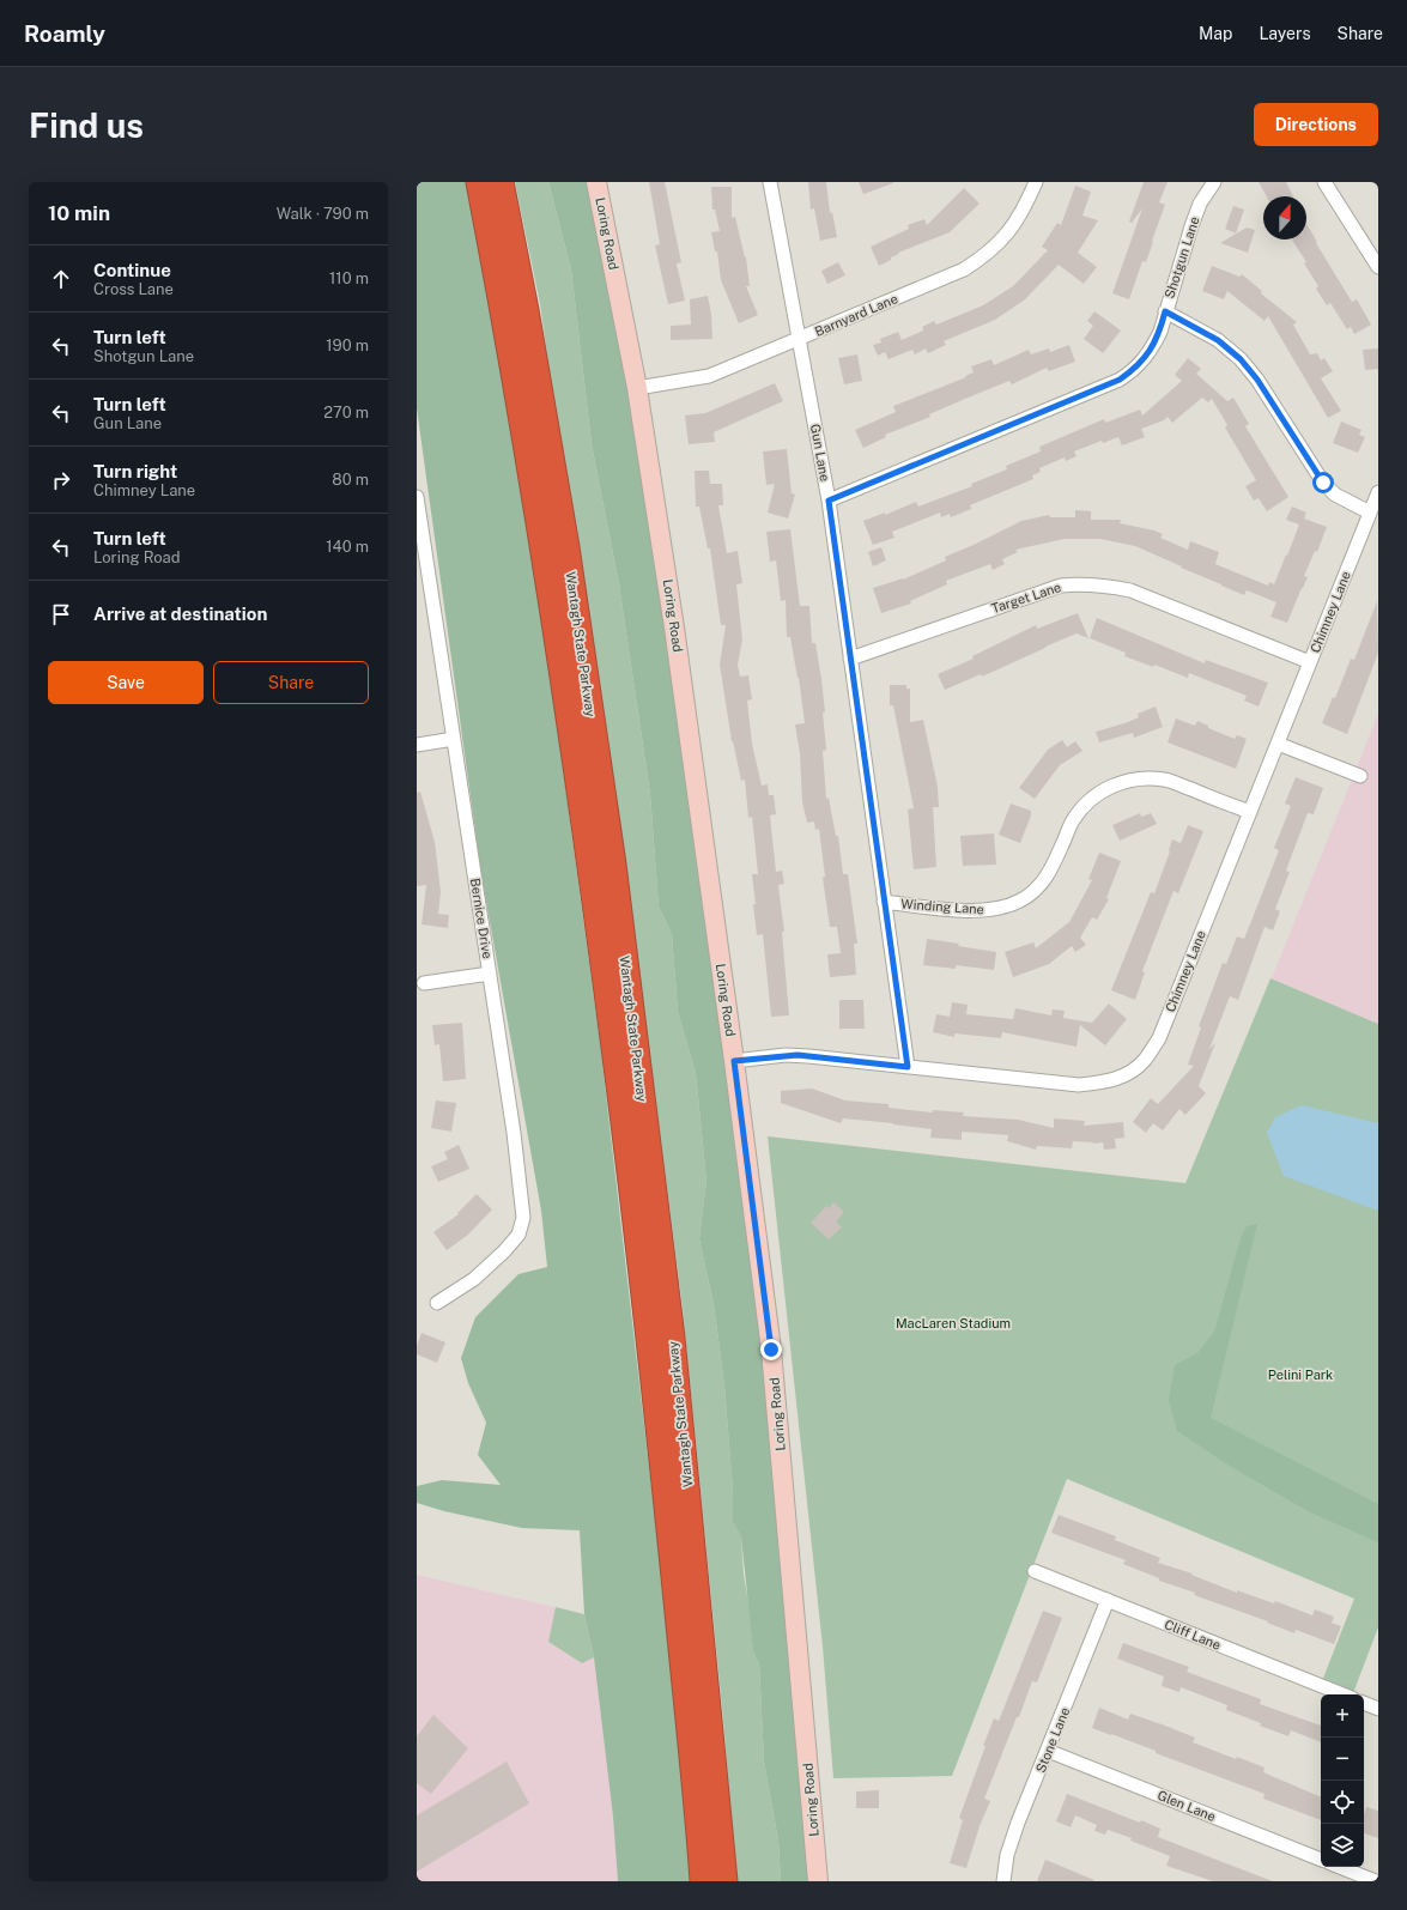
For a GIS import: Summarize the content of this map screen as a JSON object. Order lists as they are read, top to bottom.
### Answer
{
  "streets": {
    "highway": ["Wantagh State Parkway"],
    "street": [
      "Loring Road",
      "Shotgun Lane",
      "Barnyard Lane",
      "Gun Lane",
      "Target Lane",
      "Chimney Lane",
      "Winding Lane",
      "Bernice Drive",
      "Cliff Lane",
      "Stone Lane",
      "Glen Lane"
    ]
  },
  "crossings": [
    ["Loring Road", "Barnyard Lane"],
    ["Loring Road", "Chimney Lane"],
    ["Shotgun Lane", "Gun Lane"],
    ["Barnyard Lane", "Gun Lane"],
    ["Gun Lane", "Target Lane"],
    ["Gun Lane", "Chimney Lane"],
    ["Gun Lane", "Winding Lane"],
    ["Target Lane", "Chimney Lane"],
    ["Chimney Lane", "Winding Lane"],
    ["Cliff Lane", "Stone Lane"],
    ["Stone Lane", "Glen Lane"]
  ],
  "parks": ["MacLaren Stadium", "Pelini Park"],
  "north": "top",
  "page": {
    "header": "Roamly",
    "nav": ["Map", "Layers", "Share"],
    "buttons": [
      "Directions",
      ["Save", "Share"]
    ],
    "title": "Find us",
    "heading": ["10 min", "Walk · 790 m"],
    "list": [
      ["Continue", "Cross Lane", "110 m"],
      ["Turn left", "Shotgun Lane", "190 m"],
      ["Turn left", "Gun Lane", "270 m"],
      ["Turn right", "Chimney Lane", "80 m"],
      ["Turn left", "Loring Road", "140 m"],
      "Arrive at destination"
    ],
    "map_buttons": ["+", "−"]
  }
}
